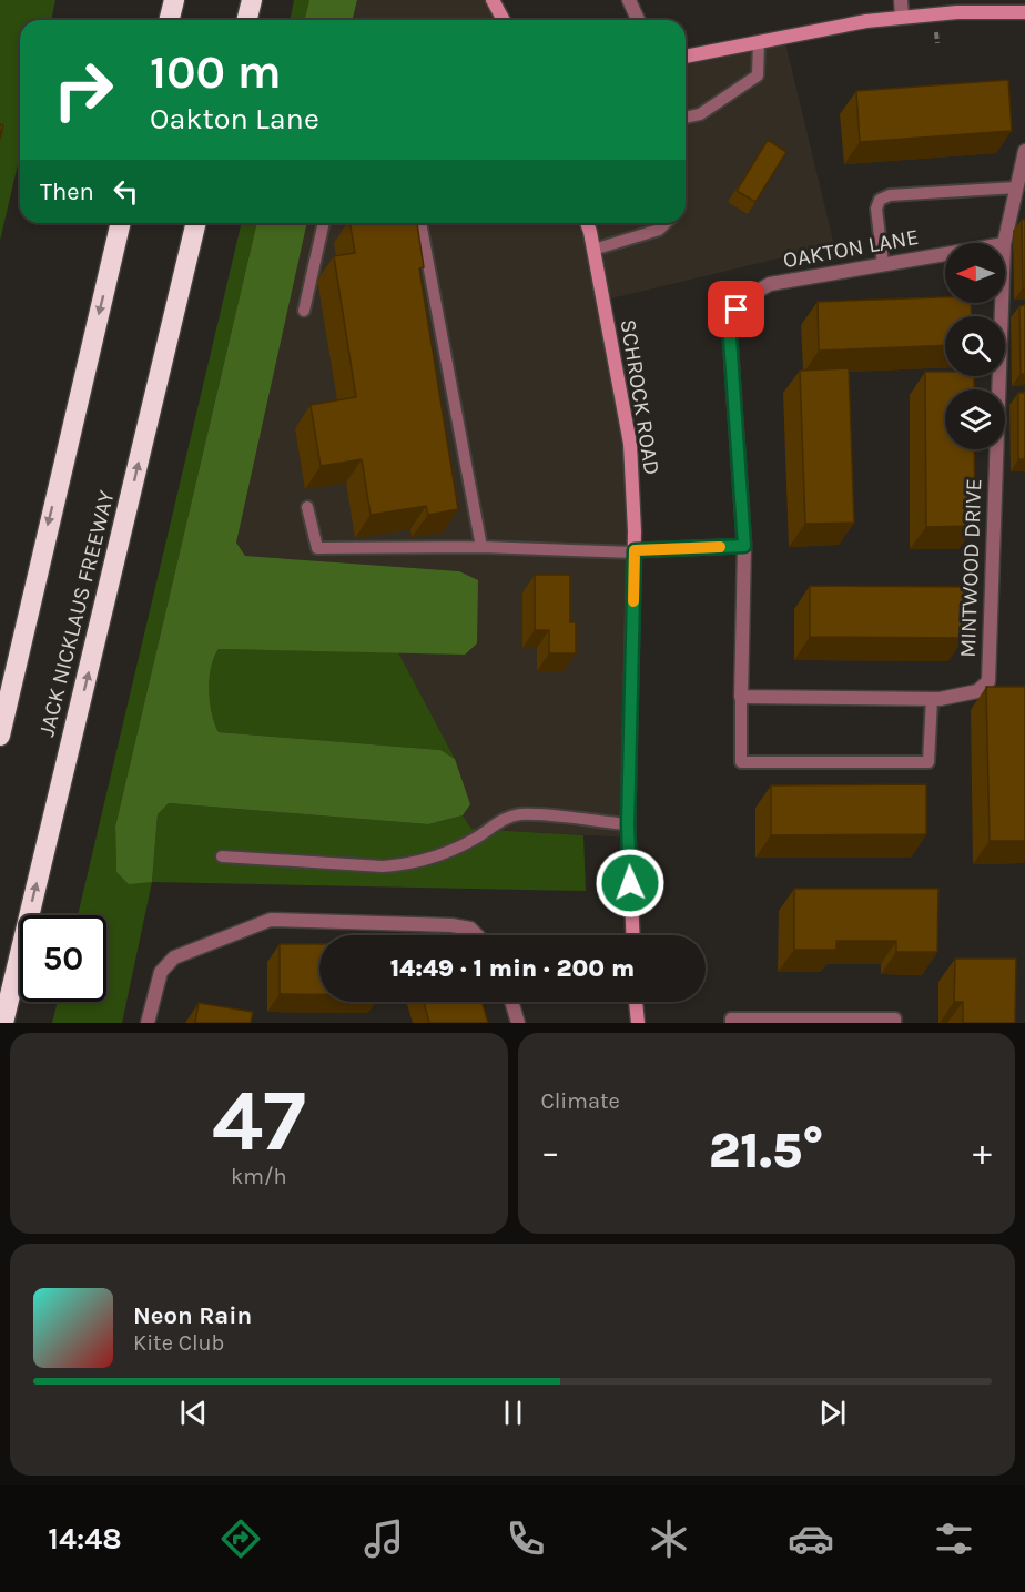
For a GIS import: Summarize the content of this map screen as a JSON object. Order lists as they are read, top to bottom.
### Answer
{
  "streets": {
    "highway": ["JACK NICKLAUS FREEWAY"],
    "main road": ["SCHROCK ROAD"],
    "street": ["OAKTON LANE", "MINTWOOD DRIVE"]
  },
  "crossings": [
    ["OAKTON LANE", "MINTWOOD DRIVE"]
  ],
  "north": "left",
  "page": {
    "turn": ["100 m", "Oakton Lane"],
    "then": "Then",
    "limit": "50",
    "trip": "14:49 · 1 min · 200 m",
    "tile": [
      ["47", "km/h"],
      "Climate"
    ],
    "heat": ["−", "21.5°", "+"],
    "song": ["Neon Rain", "Kite Club"],
    "tabs": "14:48"
  }
}
